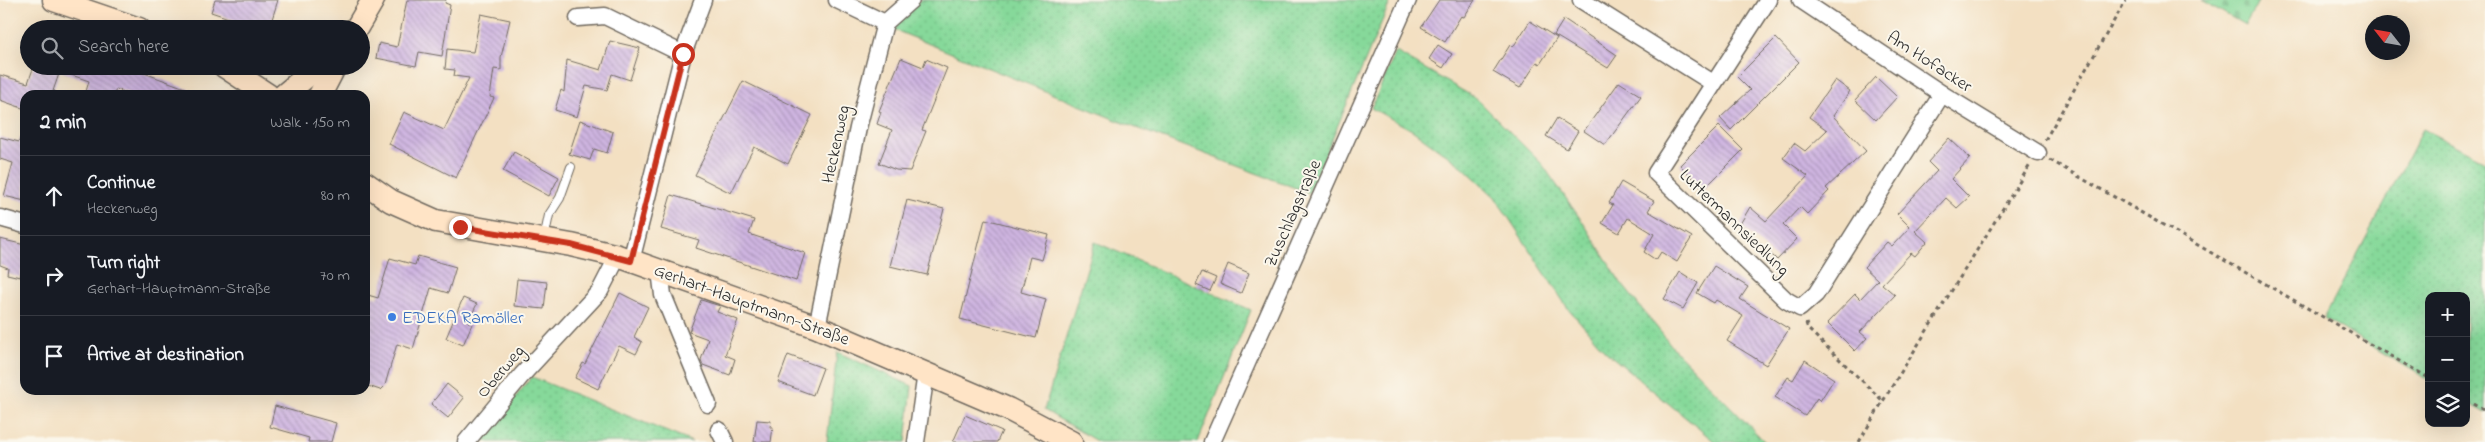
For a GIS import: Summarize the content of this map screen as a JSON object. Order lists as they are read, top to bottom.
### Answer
{
  "streets": {
    "street": [
      "Am Hofacker",
      "Heckenweg",
      "Zuschlagstraße",
      "Luttermannsiedlung",
      "Gerhart-Hauptmann-Straße",
      "Oberweg"
    ]
  },
  "crossings": [
    ["Heckenweg", "Gerhart-Hauptmann-Straße"],
    ["Gerhart-Hauptmann-Straße", "Oberweg"]
  ],
  "places": ["EDEKA Ramöller"],
  "north": "top left",
  "page": {
    "search": "Search here",
    "heading": ["2 min", "Walk · 150 m"],
    "list": [
      ["Continue", "Heckenweg", "80 m"],
      ["Turn right", "Gerhart-Hauptmann-Straße", "70 m"],
      "Arrive at destination"
    ],
    "map_buttons": ["+", "−"]
  }
}
